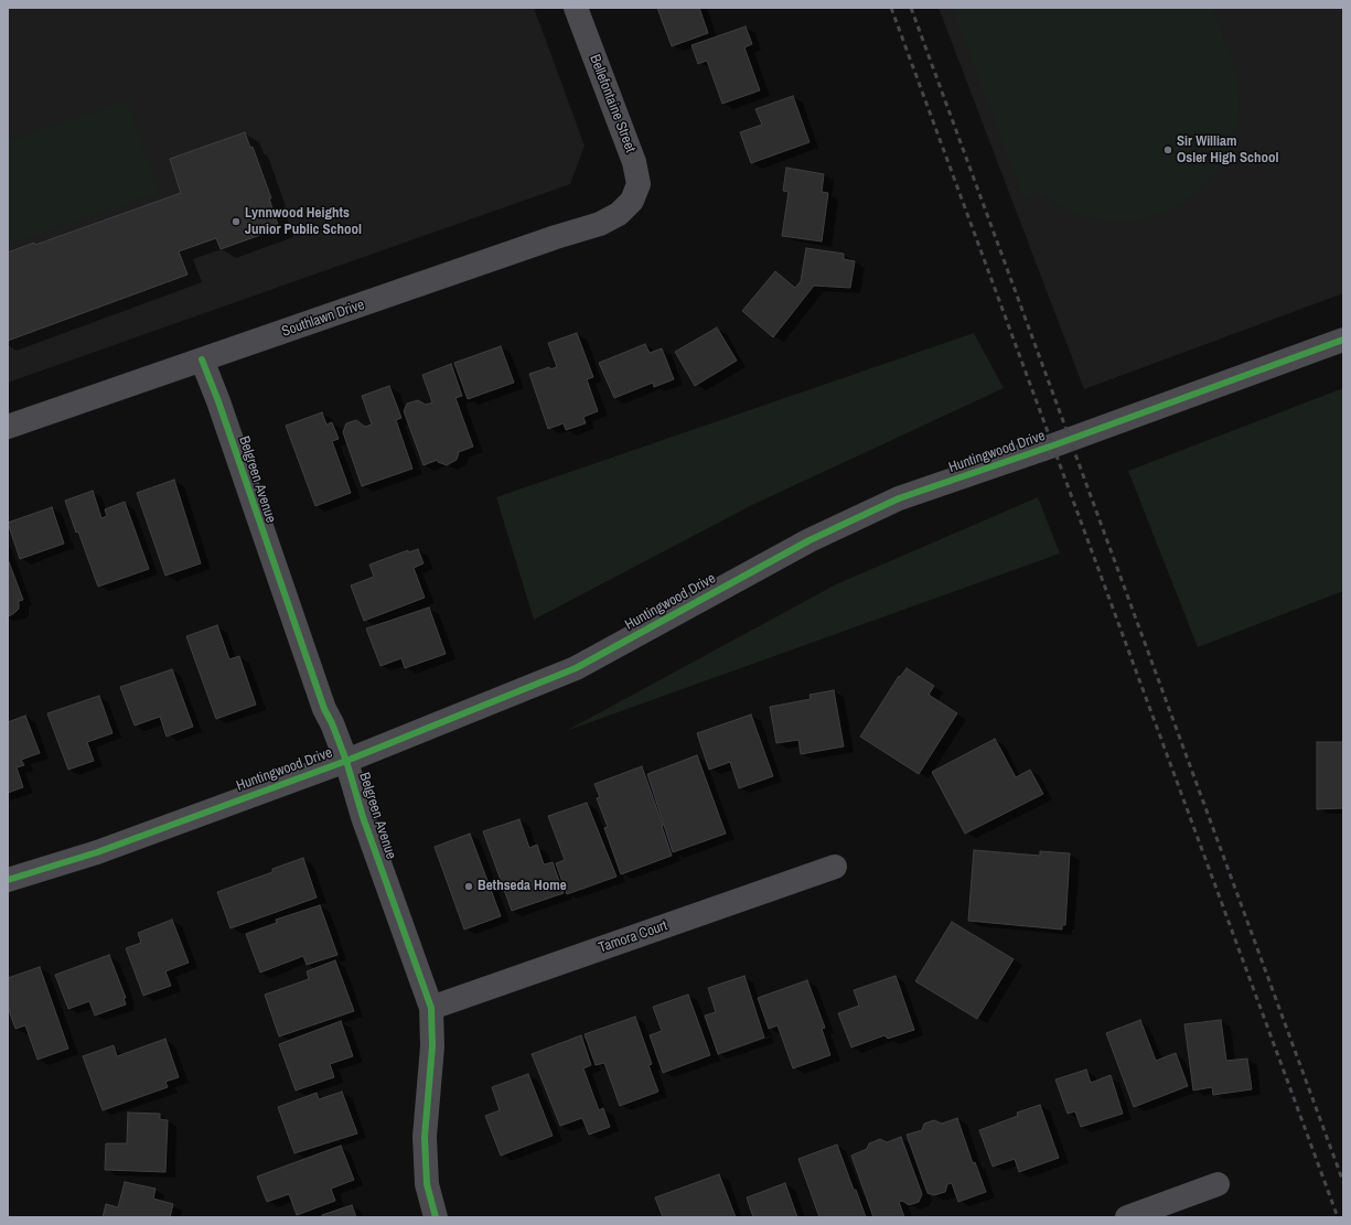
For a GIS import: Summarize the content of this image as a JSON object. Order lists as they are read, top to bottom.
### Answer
{
  "streets": {
    "street": [
      "Bellefontaine Street",
      "Southlawn Drive",
      "Huntingwood Drive",
      "Belgreen Avenue",
      "Tamora Court"
    ]
  },
  "crossings": [
    ["Bellefontaine Street", "Southlawn Drive"],
    ["Southlawn Drive", "Belgreen Avenue"],
    ["Huntingwood Drive", "Belgreen Avenue"],
    ["Belgreen Avenue", "Tamora Court"]
  ],
  "places": ["Sir William Osler High School", "Lynnwood Heights Junior Public School", "Bethseda Home"]
}
